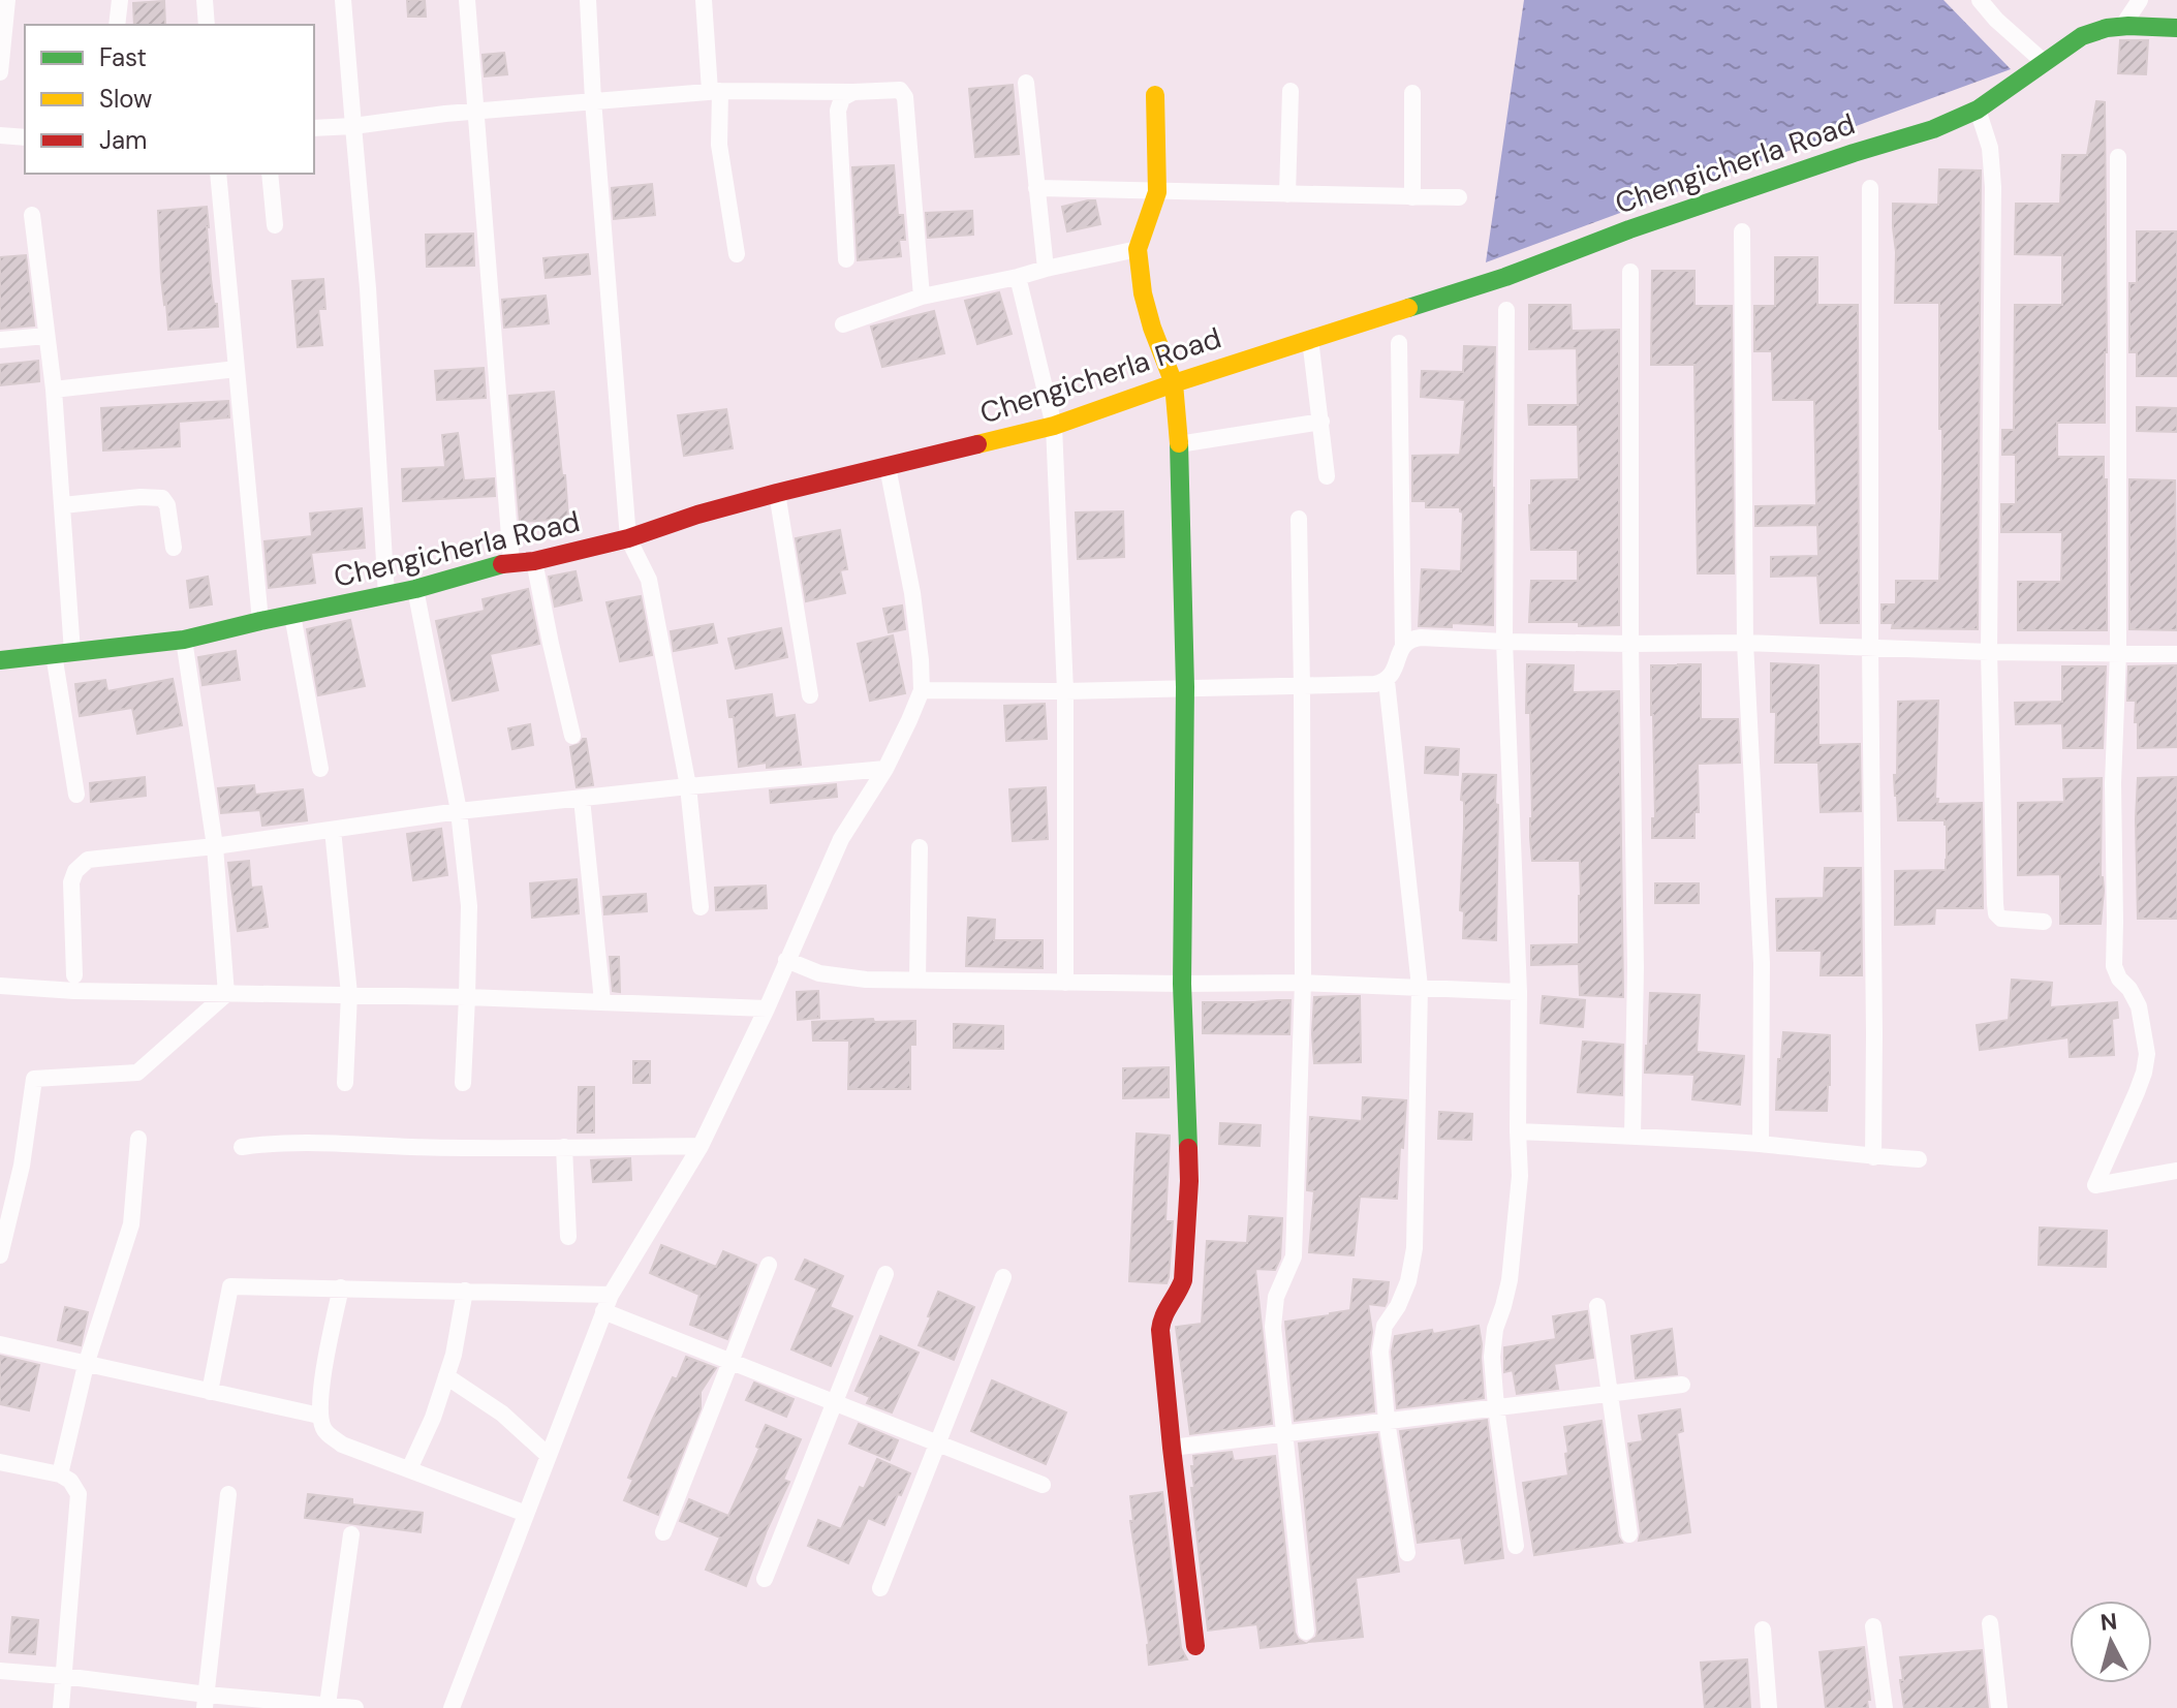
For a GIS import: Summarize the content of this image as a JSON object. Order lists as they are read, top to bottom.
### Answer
{
  "streets": {
    "street": ["Chengicherla Road"]
  },
  "legend": ["Fast", "Slow", "Jam"],
  "north": "top"
}
